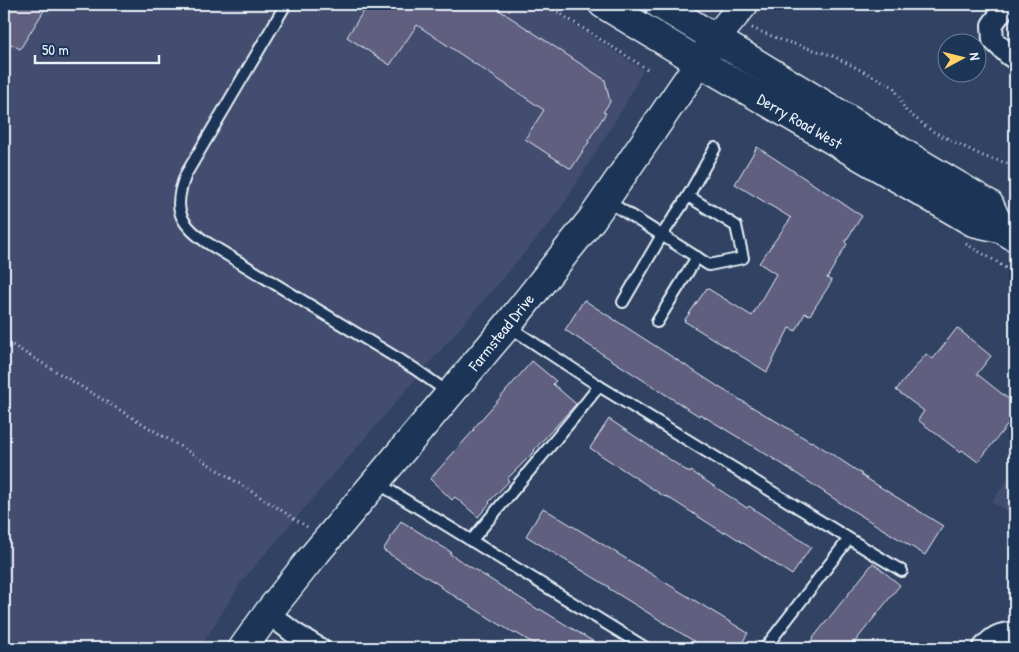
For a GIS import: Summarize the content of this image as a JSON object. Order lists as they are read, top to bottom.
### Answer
{
  "streets": {
    "main road": ["Derry Road West", "Farmstead Drive"]
  },
  "crossings": [
    ["Derry Road West", "Farmstead Drive"]
  ],
  "scale_bar": "50 m",
  "north": "right"
}
